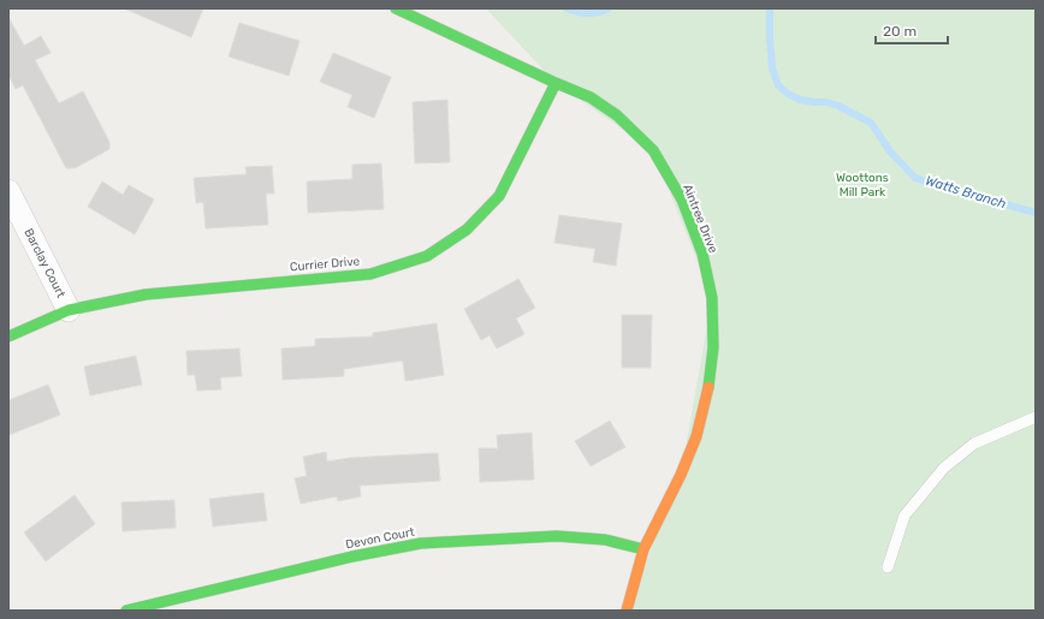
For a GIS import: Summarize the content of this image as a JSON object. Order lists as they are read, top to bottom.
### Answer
{
  "streets": {
    "street": [
      "Aintree Drive",
      "Barclay Court",
      "Currier Drive",
      "Devon Court"
    ]
  },
  "crossings": [
    ["Aintree Drive", "Currier Drive"],
    ["Aintree Drive", "Devon Court"],
    ["Barclay Court", "Currier Drive"]
  ],
  "water": ["Watts Branch"],
  "parks": ["Woottons Mill Park"],
  "scale_bar": "20 m"
}
